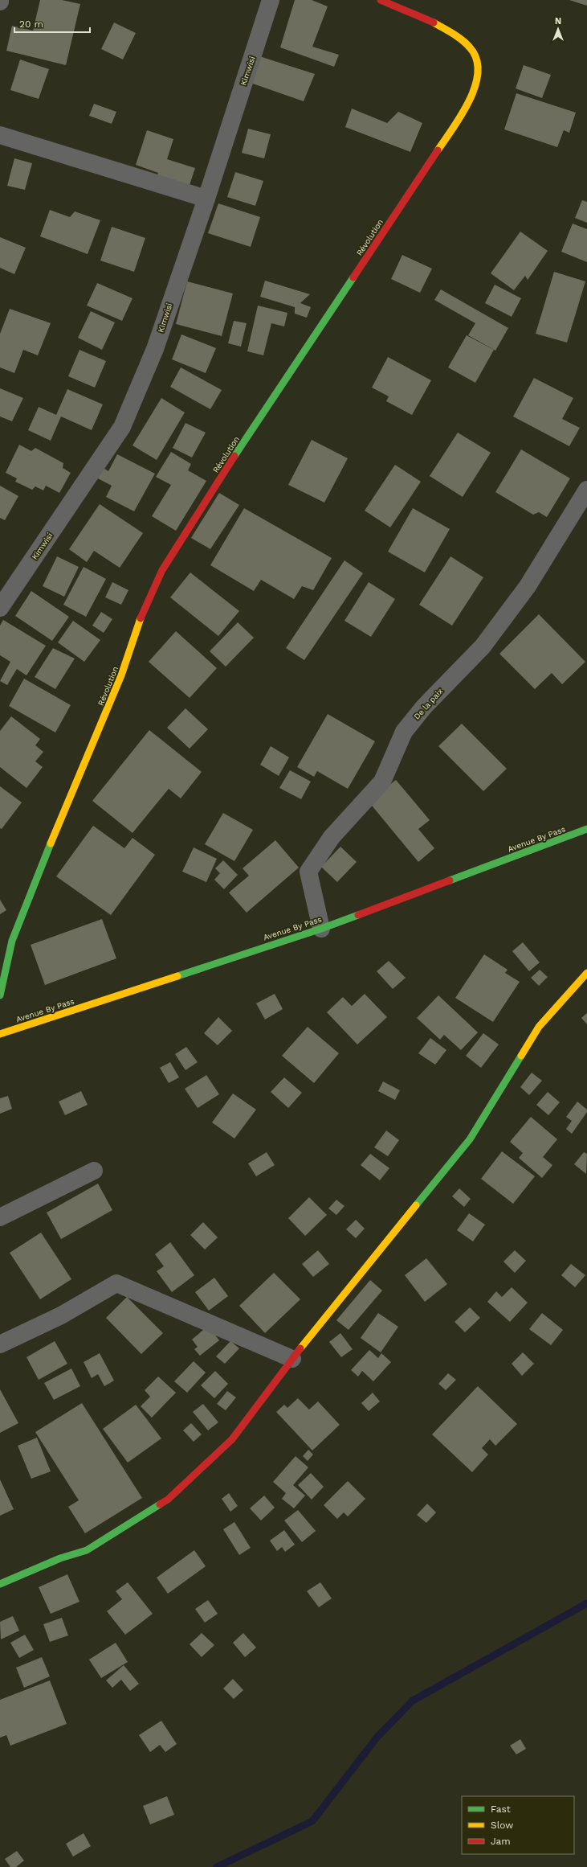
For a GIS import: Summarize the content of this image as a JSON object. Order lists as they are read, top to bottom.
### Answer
{
  "streets": {
    "main road": ["Révolution", "Avenue By Pass"],
    "street": ["Kimwisi", "De la paix"]
  },
  "crossings": [
    ["De la paix", "Avenue By Pass"]
  ],
  "legend": ["Fast", "Slow", "Jam"],
  "scale_bar": "20 m",
  "north": "top"
}
